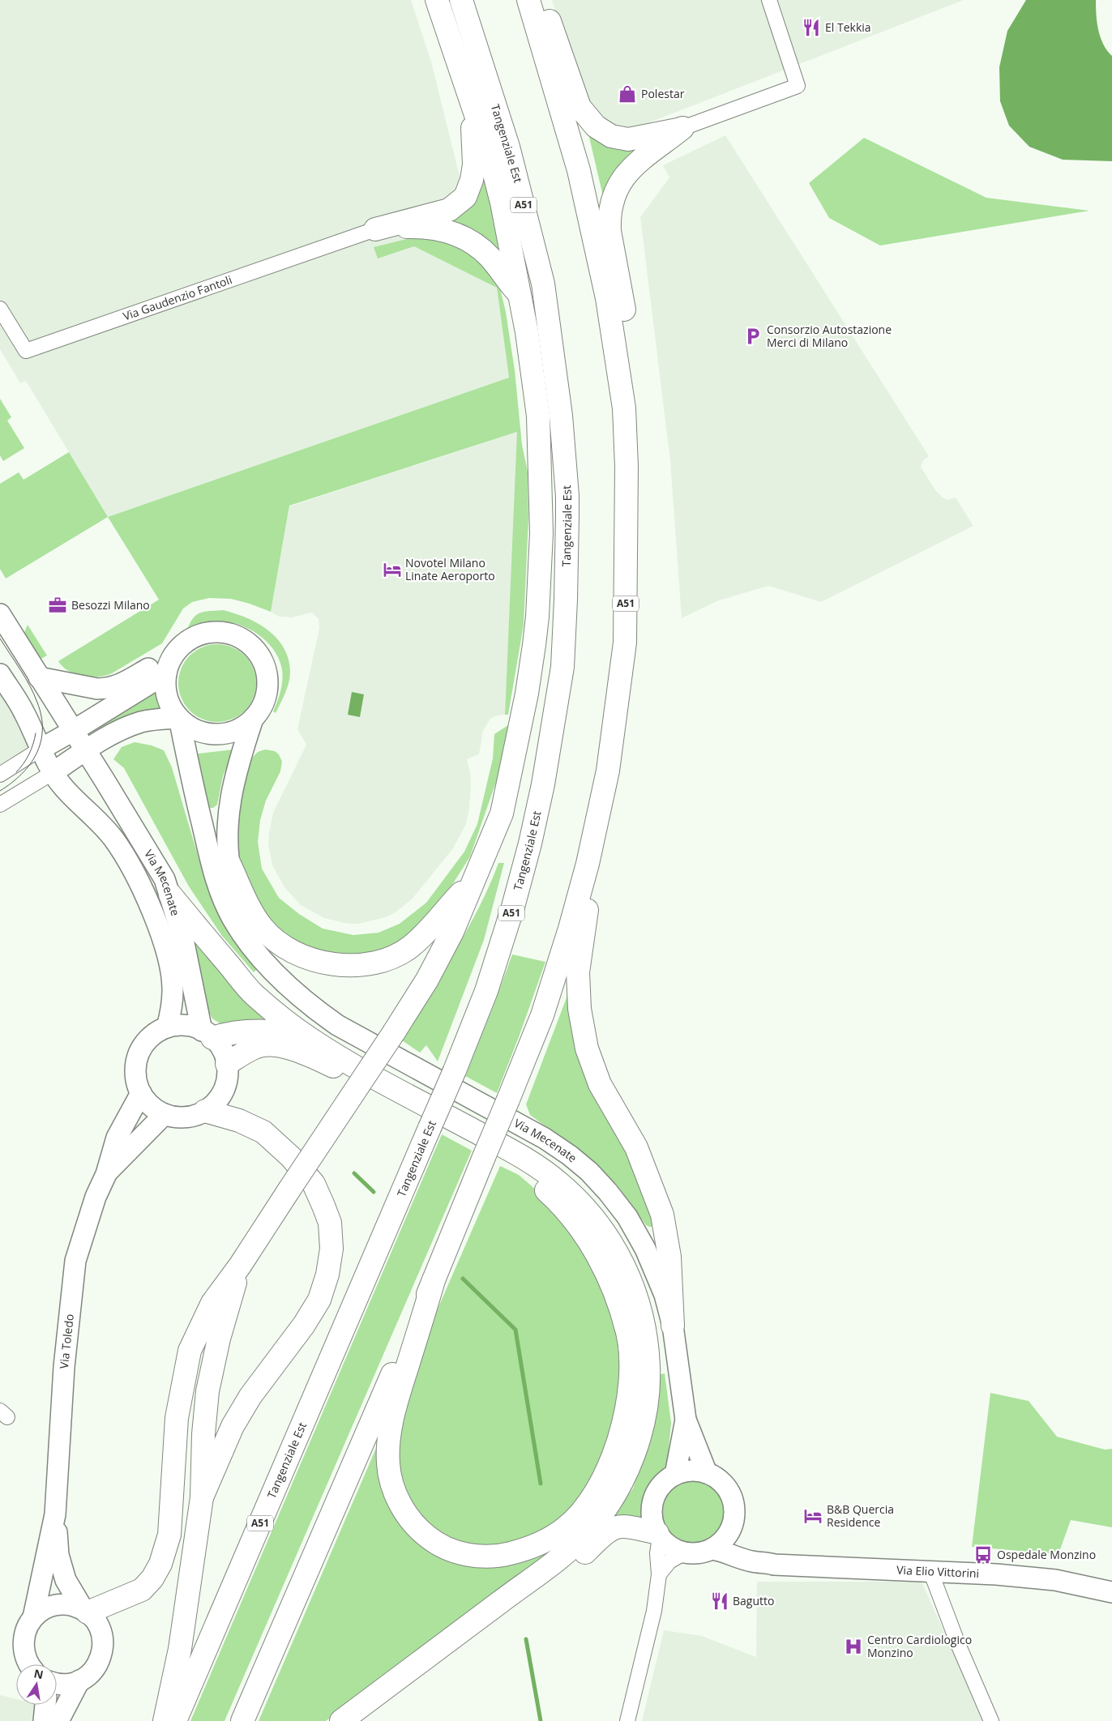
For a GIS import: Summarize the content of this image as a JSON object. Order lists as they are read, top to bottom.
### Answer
{
  "streets": {
    "highway": ["Tangenziale Est", "A51"],
    "street": [
      "Via Gaudenzio Fantoli",
      "Via Mecenate",
      "Via Toledo",
      "Via Elio Vittorini"
    ]
  },
  "crossings": [
    ["Via Mecenate", "Via Elio Vittorini"]
  ],
  "places": {
    "restaurant": ["El Tekkia", "Bagutto"],
    "shop": ["Polestar"],
    "parking": ["Consorzio Autostazione Merci di Milano"],
    "hotel": ["Novotel Milano Linate Aeroporto", "B&B Quercia Residence"],
    "office": ["Besozzi Milano"],
    "bus stop": ["Ospedale Monzino"],
    "hospital": ["Centro Cardiologico Monzino"]
  },
  "north": "top"
}
